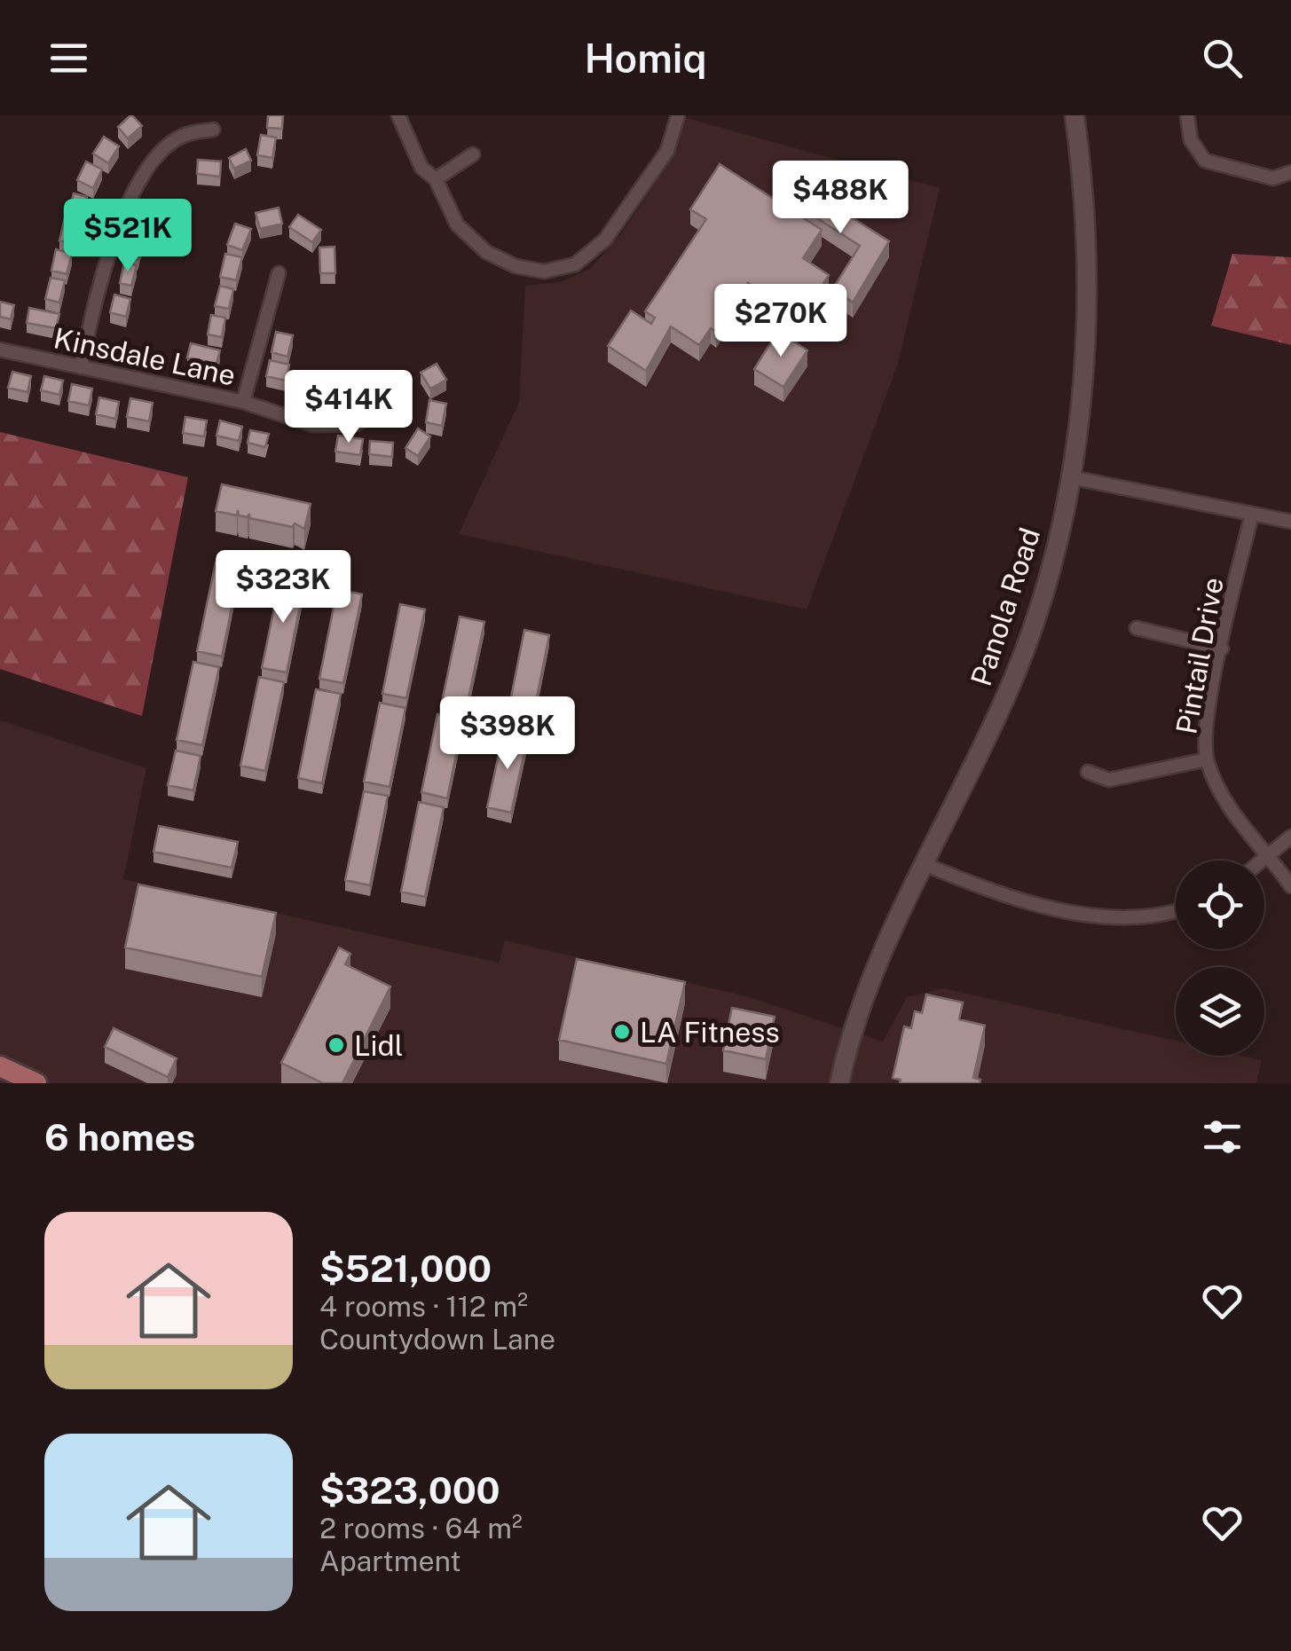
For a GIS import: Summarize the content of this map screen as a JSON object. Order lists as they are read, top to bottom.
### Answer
{
  "streets": {
    "main road": ["Panola Road"],
    "street": ["Kinsdale Lane", "Pintail Drive"]
  },
  "places": ["LA Fitness", "Lidl"],
  "page": {
    "header": "Homiq",
    "price": [
      "$488K",
      "$521K",
      "$270K",
      "$414K",
      "$323K",
      "$398K"
    ],
    "heading": "6 homes",
    "list": [
      {
        "name": "$521,000",
        "note": "4 rooms · 112 m² · Countydown Lane"
      },
      {
        "name": "$323,000",
        "note": "2 rooms · 64 m² · Apartment"
      }
    ]
  }
}
